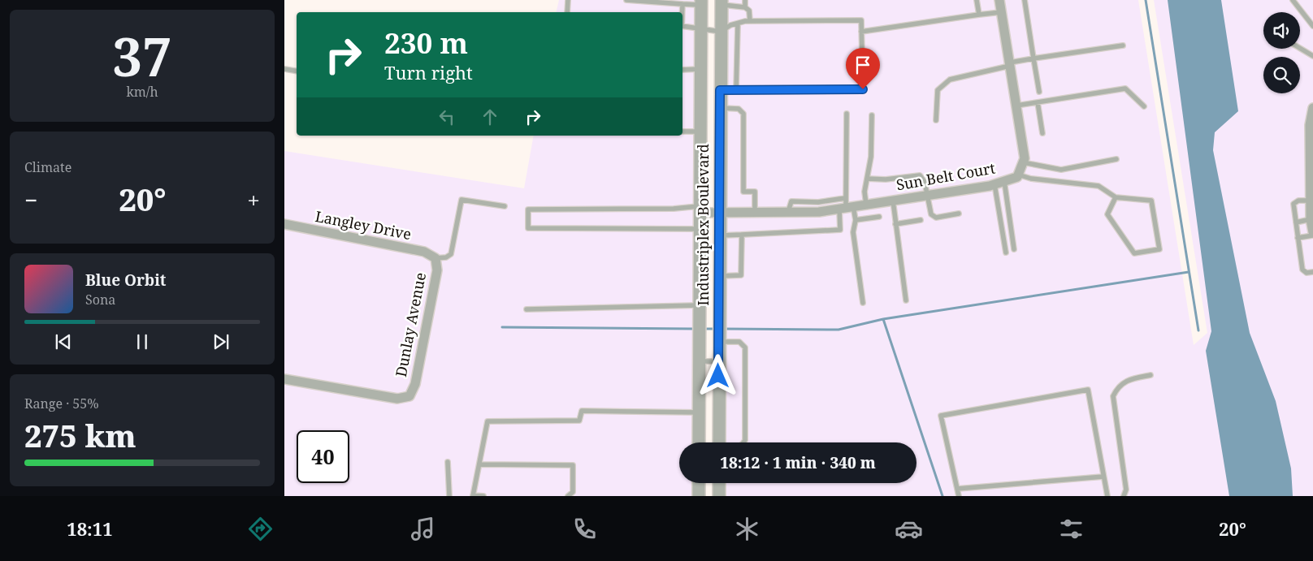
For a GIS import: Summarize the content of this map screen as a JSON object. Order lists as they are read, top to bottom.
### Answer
{
  "streets": {
    "street": [
      "Sun Belt Court",
      "Industriplex Boulevard",
      "Langley Drive",
      "Dunlay Avenue"
    ]
  },
  "crossings": [
    ["Sun Belt Court", "Industriplex Boulevard"],
    ["Langley Drive", "Dunlay Avenue"]
  ],
  "page": {
    "tile": [
      ["37", "km/h"],
      "Climate",
      ["Range · 55%", "275 km"]
    ],
    "turn": ["230 m", "Turn right"],
    "heat": ["−", "20°", "+"],
    "song": ["Blue Orbit", "Sona"],
    "limit": "40",
    "trip": "18:12 · 1 min · 340 m",
    "tabs": ["18:11", "20°"]
  }
}
